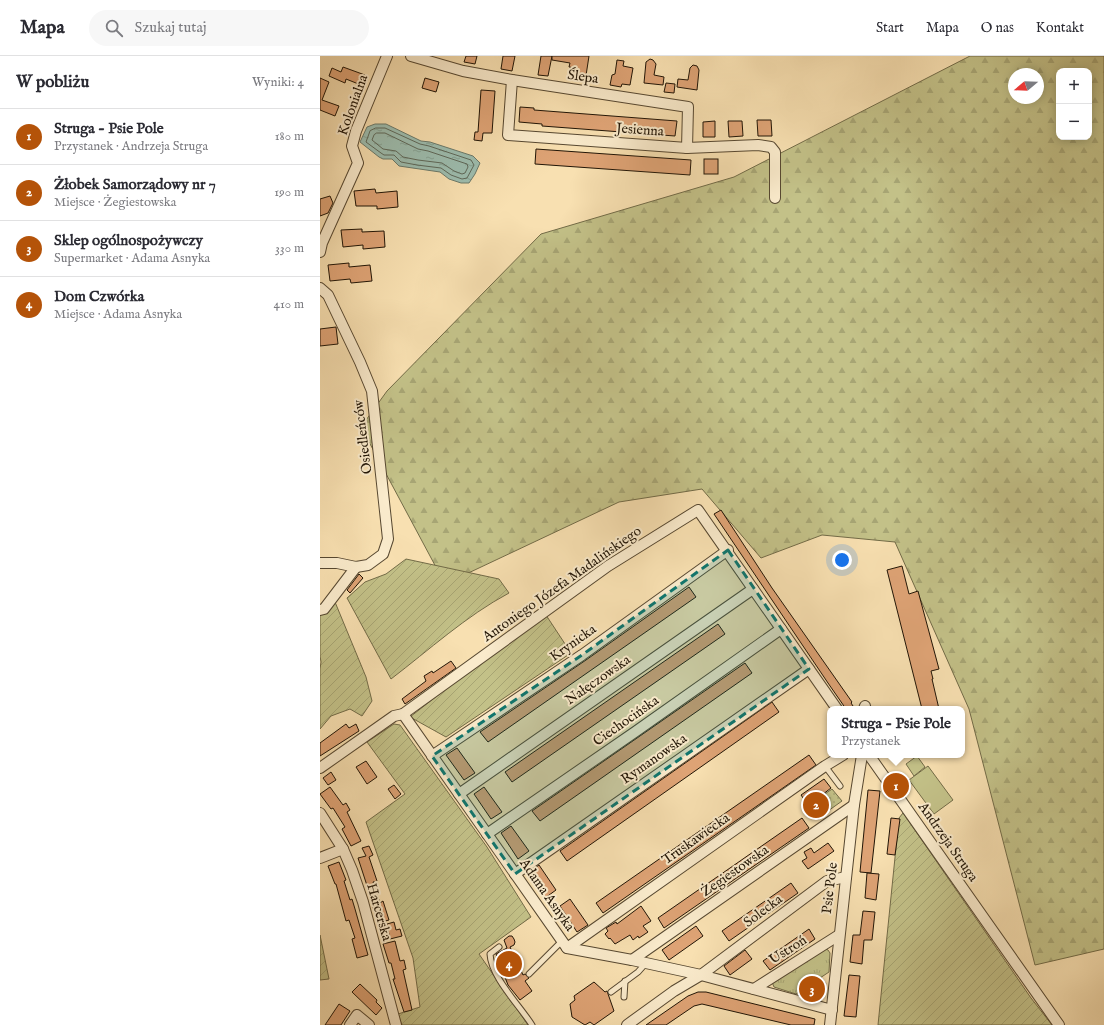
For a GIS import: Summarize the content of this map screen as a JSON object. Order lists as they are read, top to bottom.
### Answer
{
  "streets": {
    "street": [
      "Ślepa",
      "Kolonialna",
      "Jesienna",
      "Osiedleńców",
      "Antoniego Józefa Madalińskiego",
      "Krynicka",
      "Nałęczowska",
      "Ciechocińska",
      "Rymanowska",
      "Truskawiecka",
      "Andrzeja Struga",
      "Żegiestowska",
      "Psie Pole",
      "Adama Asnyka",
      "Solecka",
      "Harcerska",
      "Ustroń"
    ]
  },
  "crossings": [
    ["Ślepa", "Jesienna"],
    ["Antoniego Józefa Madalińskiego", "Krynicka"],
    ["Antoniego Józefa Madalińskiego", "Adama Asnyka"],
    ["Krynicka", "Adama Asnyka"],
    ["Nałęczowska", "Adama Asnyka"],
    ["Ciechocińska", "Adama Asnyka"],
    ["Rymanowska", "Adama Asnyka"],
    ["Truskawiecka", "Adama Asnyka"],
    ["Żegiestowska", "Psie Pole"],
    ["Żegiestowska", "Adama Asnyka"],
    ["Psie Pole", "Adama Asnyka"],
    ["Psie Pole", "Solecka"],
    ["Psie Pole", "Ustroń"],
    ["Adama Asnyka", "Solecka"],
    ["Adama Asnyka", "Ustroń"]
  ],
  "north": "left",
  "page": {
    "header": "Mapa",
    "search": "Szukaj tutaj",
    "nav": [
      "Start",
      "Mapa",
      "O nas",
      "Kontakt"
    ],
    "heading": ["W pobliżu", "Wyniki: 4"],
    "map_buttons": ["+", "−"],
    "list": [
      {
        "mark": "1",
        "name": "Struga - Psie Pole",
        "note": "Przystanek · Andrzeja Struga",
        "value": "180 m"
      },
      {
        "mark": "2",
        "name": "Żłobek Samorządowy nr 7",
        "note": "Miejsce · Żegiestowska",
        "value": "190 m"
      },
      {
        "mark": "3",
        "name": "Sklep ogólnospożywczy",
        "note": "Supermarket · Adama Asnyka",
        "value": "330 m"
      },
      {
        "mark": "4",
        "name": "Dom Czwórka",
        "note": "Miejsce · Adama Asnyka",
        "value": "410 m"
      }
    ],
    "popup": ["Struga - Psie Pole", "Przystanek"],
    "pins": [
      "1",
      "2",
      "4",
      "3"
    ]
  }
}
